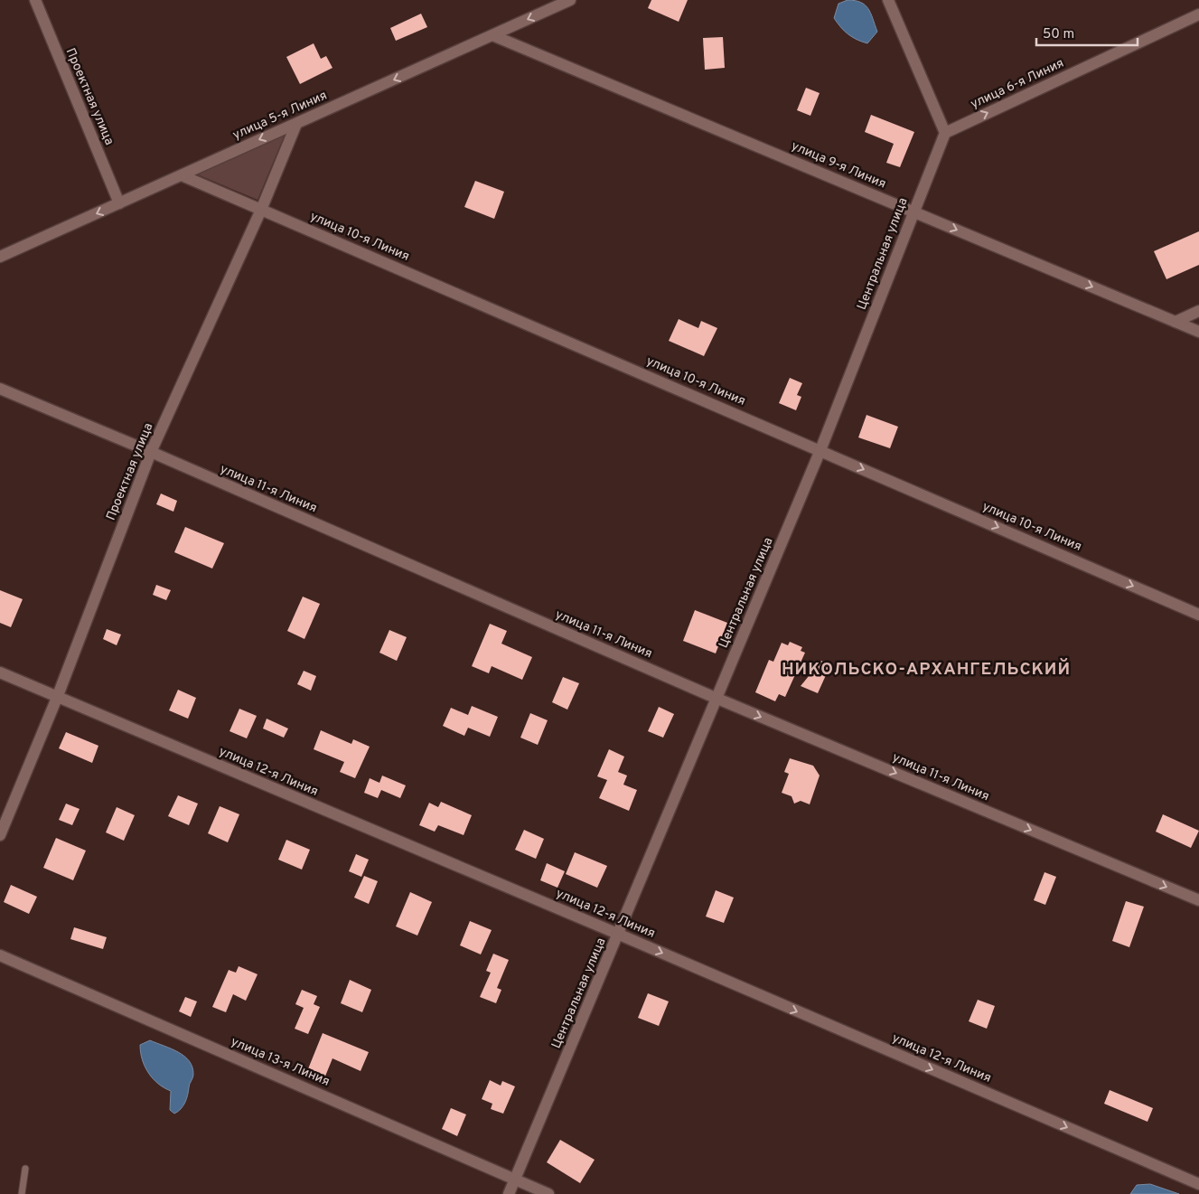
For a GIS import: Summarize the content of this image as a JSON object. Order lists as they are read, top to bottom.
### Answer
{
  "streets": {
    "street": [
      "улица 6-я Линия",
      "Проектная улица",
      "улица 5-я Линия",
      "улица 9-я Линия",
      "улица 10-я Линия",
      "Центральная улица",
      "улица 11-я Линия",
      "улица 12-я Линия",
      "улица 13-я Линия"
    ]
  },
  "crossings": [
    ["улица 6-я Линия", "Центральная улица"],
    ["Проектная улица", "улица 5-я Линия"],
    ["Проектная улица", "улица 10-я Линия"],
    ["Проектная улица", "улица 11-я Линия"],
    ["Проектная улица", "улица 12-я Линия"],
    ["улица 5-я Линия", "улица 9-я Линия"],
    ["улица 5-я Линия", "улица 10-я Линия"],
    ["улица 9-я Линия", "Центральная улица"],
    ["улица 10-я Линия", "Центральная улица"],
    ["Центральная улица", "улица 11-я Линия"],
    ["Центральная улица", "улица 12-я Линия"],
    ["Центральная улица", "улица 13-я Линия"]
  ],
  "one_way": [
    "улица 6-я Линия",
    "улица 5-я Линия",
    "улица 9-я Линия",
    "улица 10-я Линия",
    "улица 11-я Линия",
    "улица 12-я Линия"
  ],
  "districts": ["НИКОЛЬСКО-АРХАНГЕЛЬСКИЙ"],
  "scale_bar": "50 m"
}
